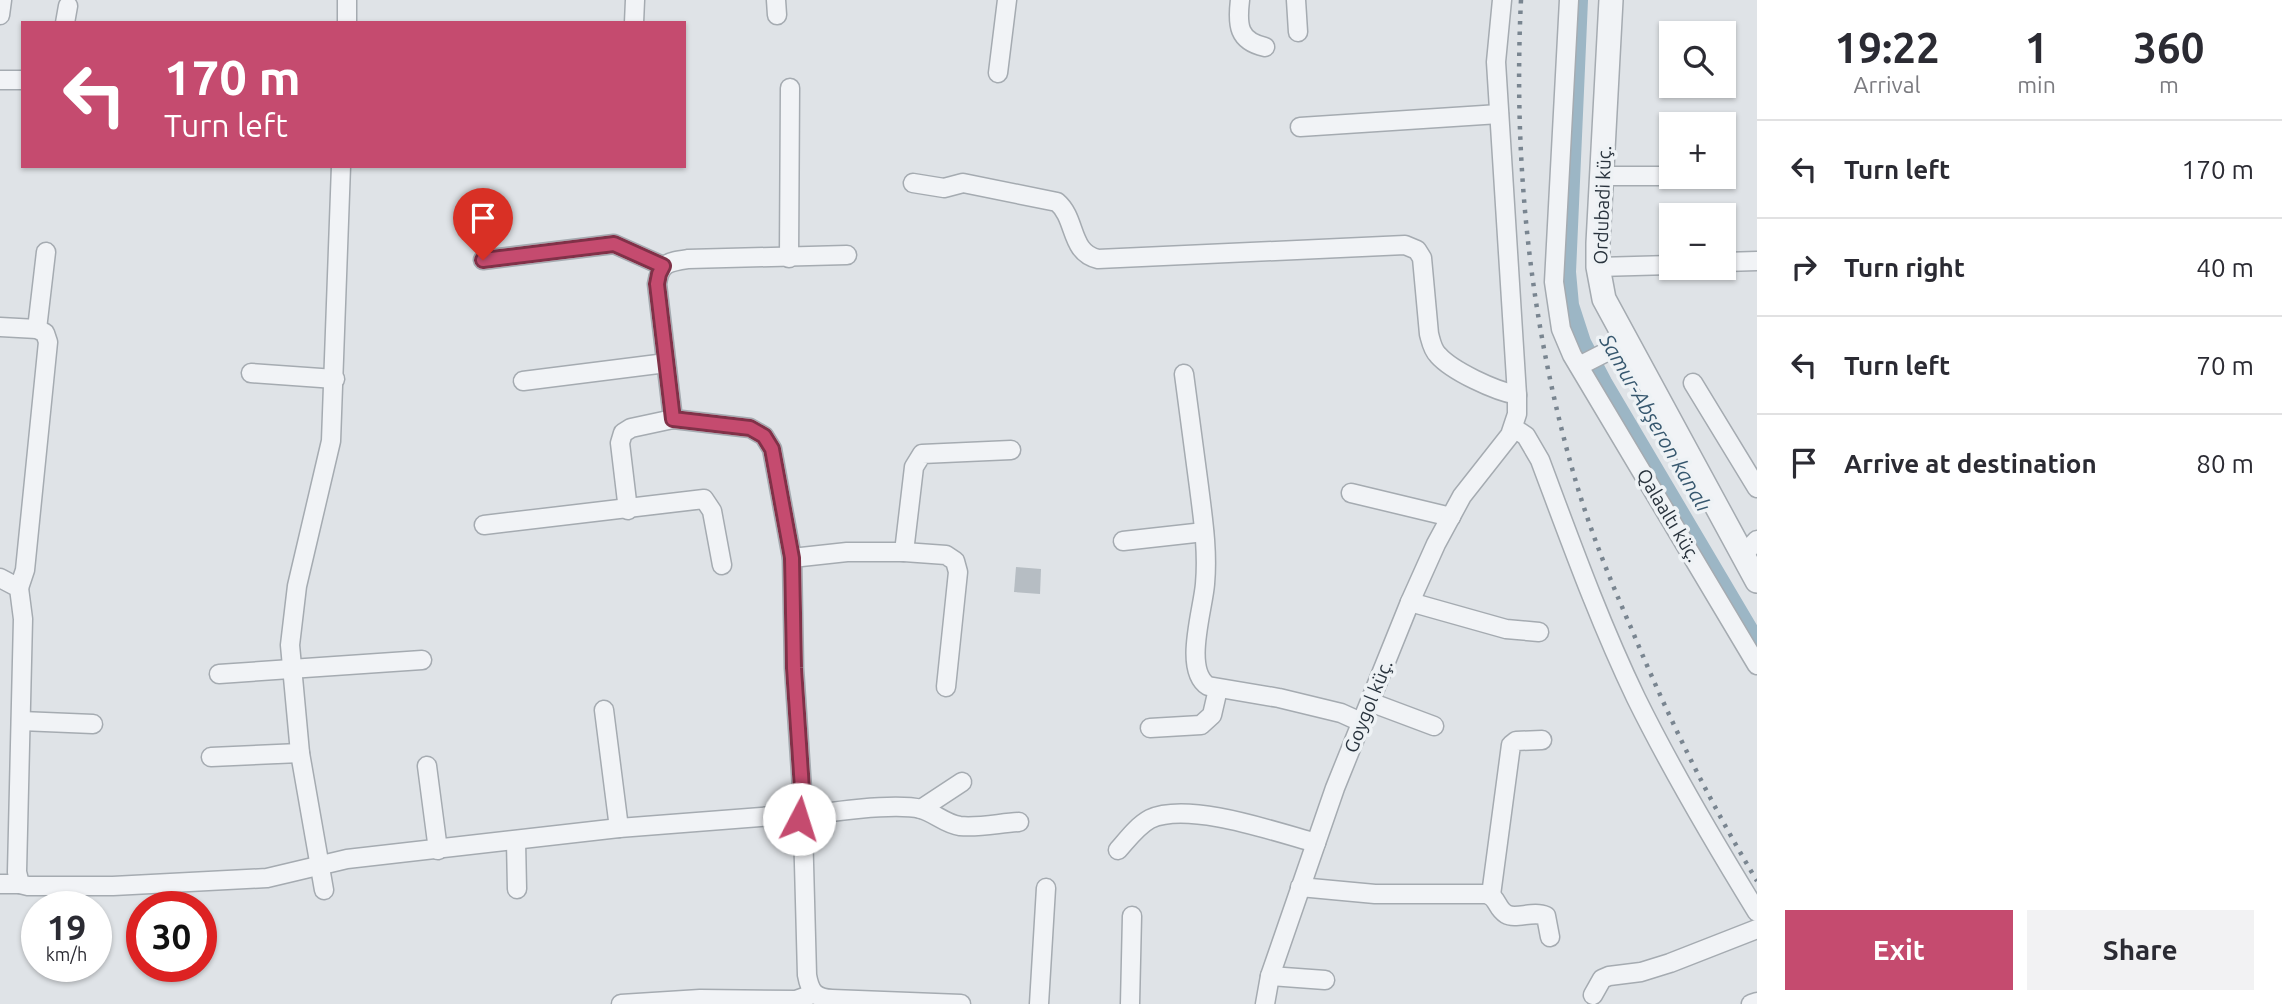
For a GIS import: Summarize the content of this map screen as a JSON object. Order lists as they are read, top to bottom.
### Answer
{
  "streets": {
    "street": ["Ordubadi küç.", "Qalaaltı küç.", "Goygol küç."]
  },
  "water": ["Samur-Abşeron kanalı"],
  "page": {
    "eta": [
      "19:22",
      "Arrival",
      "1",
      "min",
      "360",
      "m"
    ],
    "map_buttons": ["+", "−"],
    "turn": ["170 m", "Turn left"],
    "list": [
      {
        "name": "Turn left",
        "value": "170 m"
      },
      {
        "name": "Turn right",
        "value": "40 m"
      },
      {
        "name": "Turn left",
        "value": "70 m"
      },
      {
        "name": "Arrive at destination",
        "value": "80 m"
      }
    ],
    "speed": "19 km/h",
    "limit": "30",
    "buttons": ["Exit", "Share"]
  }
}
